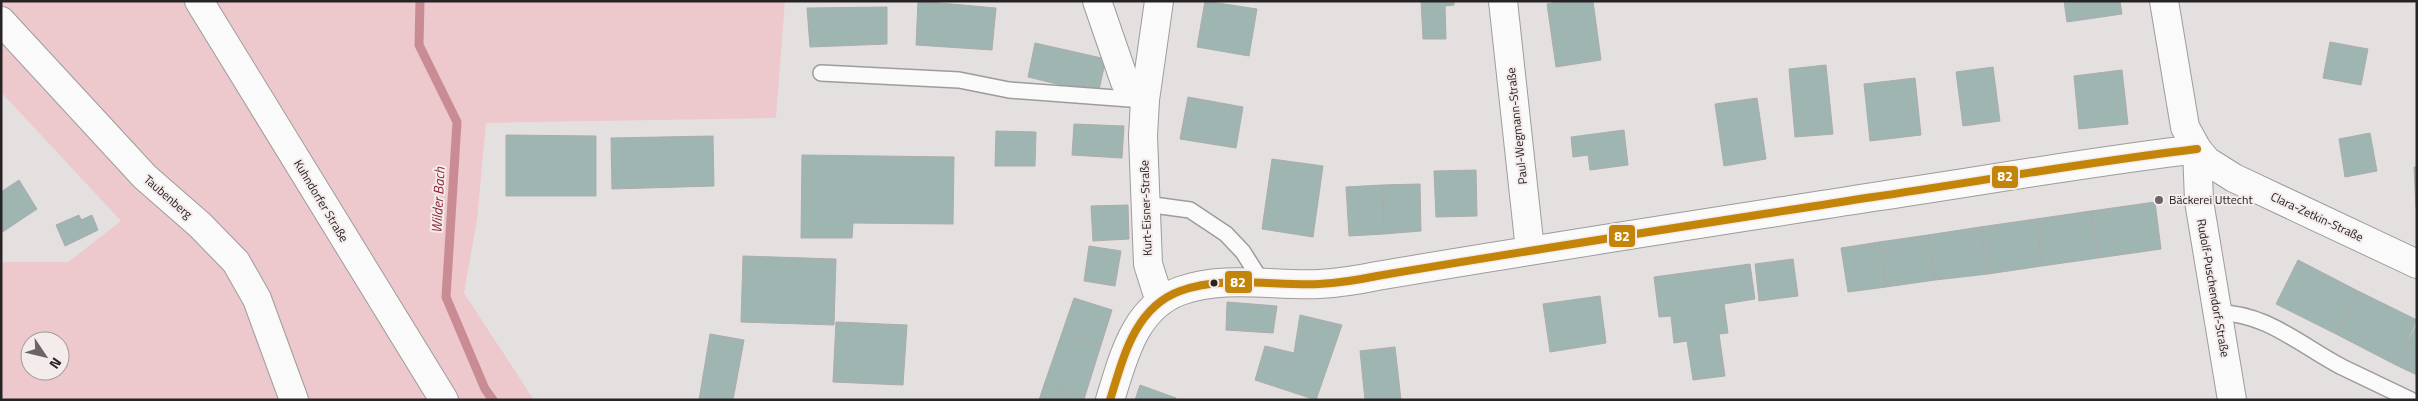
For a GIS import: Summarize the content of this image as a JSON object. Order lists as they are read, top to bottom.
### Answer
{
  "streets": {
    "street": [
      "Paul-Wegmann-Straße",
      "Taubenberg",
      "Kuhndorfer Straße",
      "Kurt-Eisner-Straße",
      "Clara-Zetkin-Straße",
      "Rudolf-Puschendorf-Straße"
    ]
  },
  "crossings": [
    ["Clara-Zetkin-Straße", "Rudolf-Puschendorf-Straße"]
  ],
  "water": ["Wilder Bach"],
  "places": ["Bäckerei Uttecht"],
  "lines": ["transit line 82"],
  "north": "bottom right"
}
